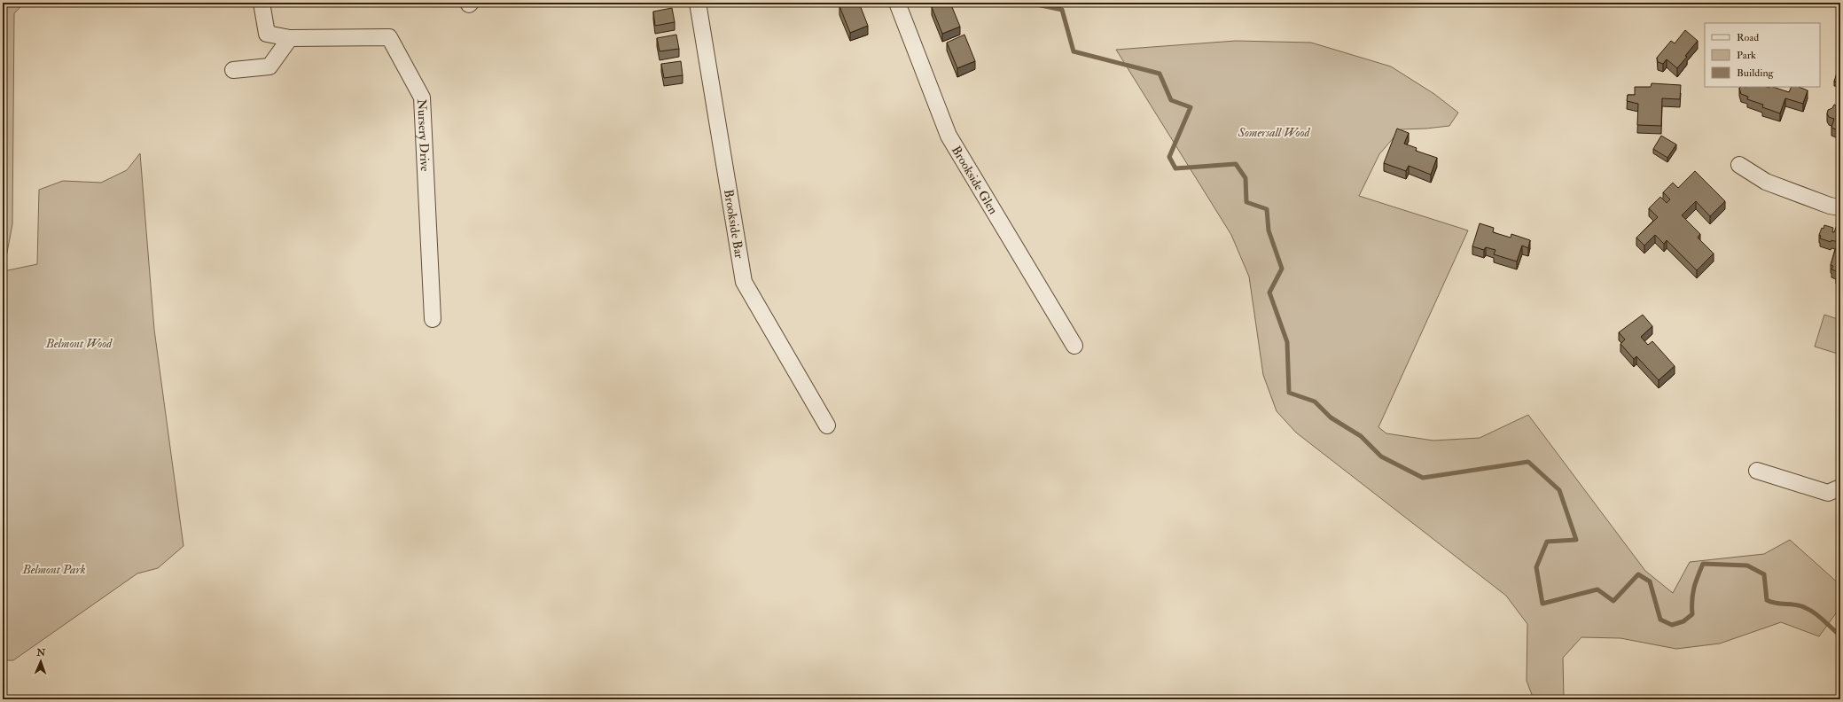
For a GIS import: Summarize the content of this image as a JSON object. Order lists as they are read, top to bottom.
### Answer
{
  "streets": {
    "street": ["Nursery Drive", "Brookside Glen", "Brookside Bar"]
  },
  "parks": ["Somersall Wood", "Belmont Wood", "Belmont Park"],
  "legend": ["Road", "Park", "Building"],
  "north": "top"
}
